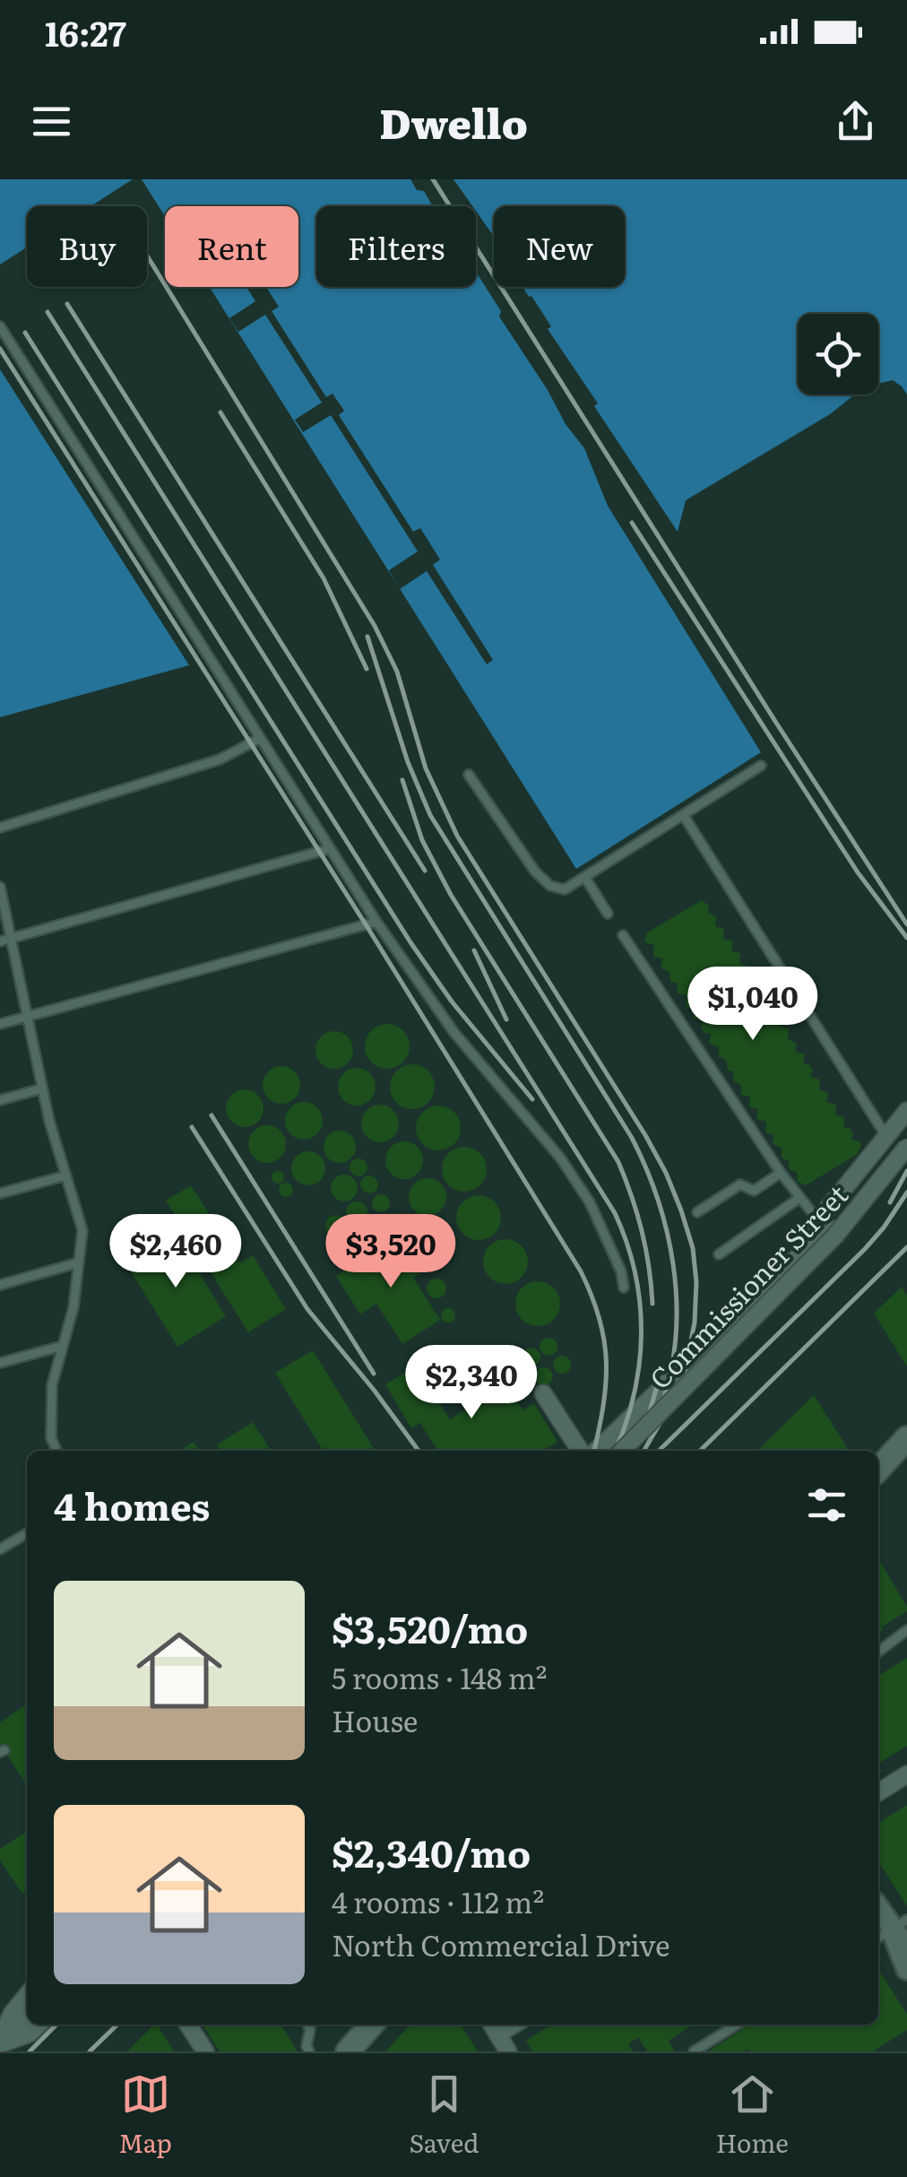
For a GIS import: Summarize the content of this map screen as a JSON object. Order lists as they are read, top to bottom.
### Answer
{
  "streets": {
    "street": ["Commissioner Street"]
  },
  "page": {
    "status": "16:27",
    "header": "Dwello",
    "chip": [
      "Buy",
      "Rent",
      "Filters",
      "New"
    ],
    "price": [
      "$1,040",
      "$2,460",
      "$3,520",
      "$2,340"
    ],
    "heading": "4 homes",
    "list": [
      {
        "name": "$3,520/mo",
        "note": "5 rooms · 148 m² · House"
      },
      {
        "name": "$2,340/mo",
        "note": "4 rooms · 112 m² · North Commercial Drive"
      }
    ],
    "tabs": ["Map", "Saved", "Home"]
  }
}
